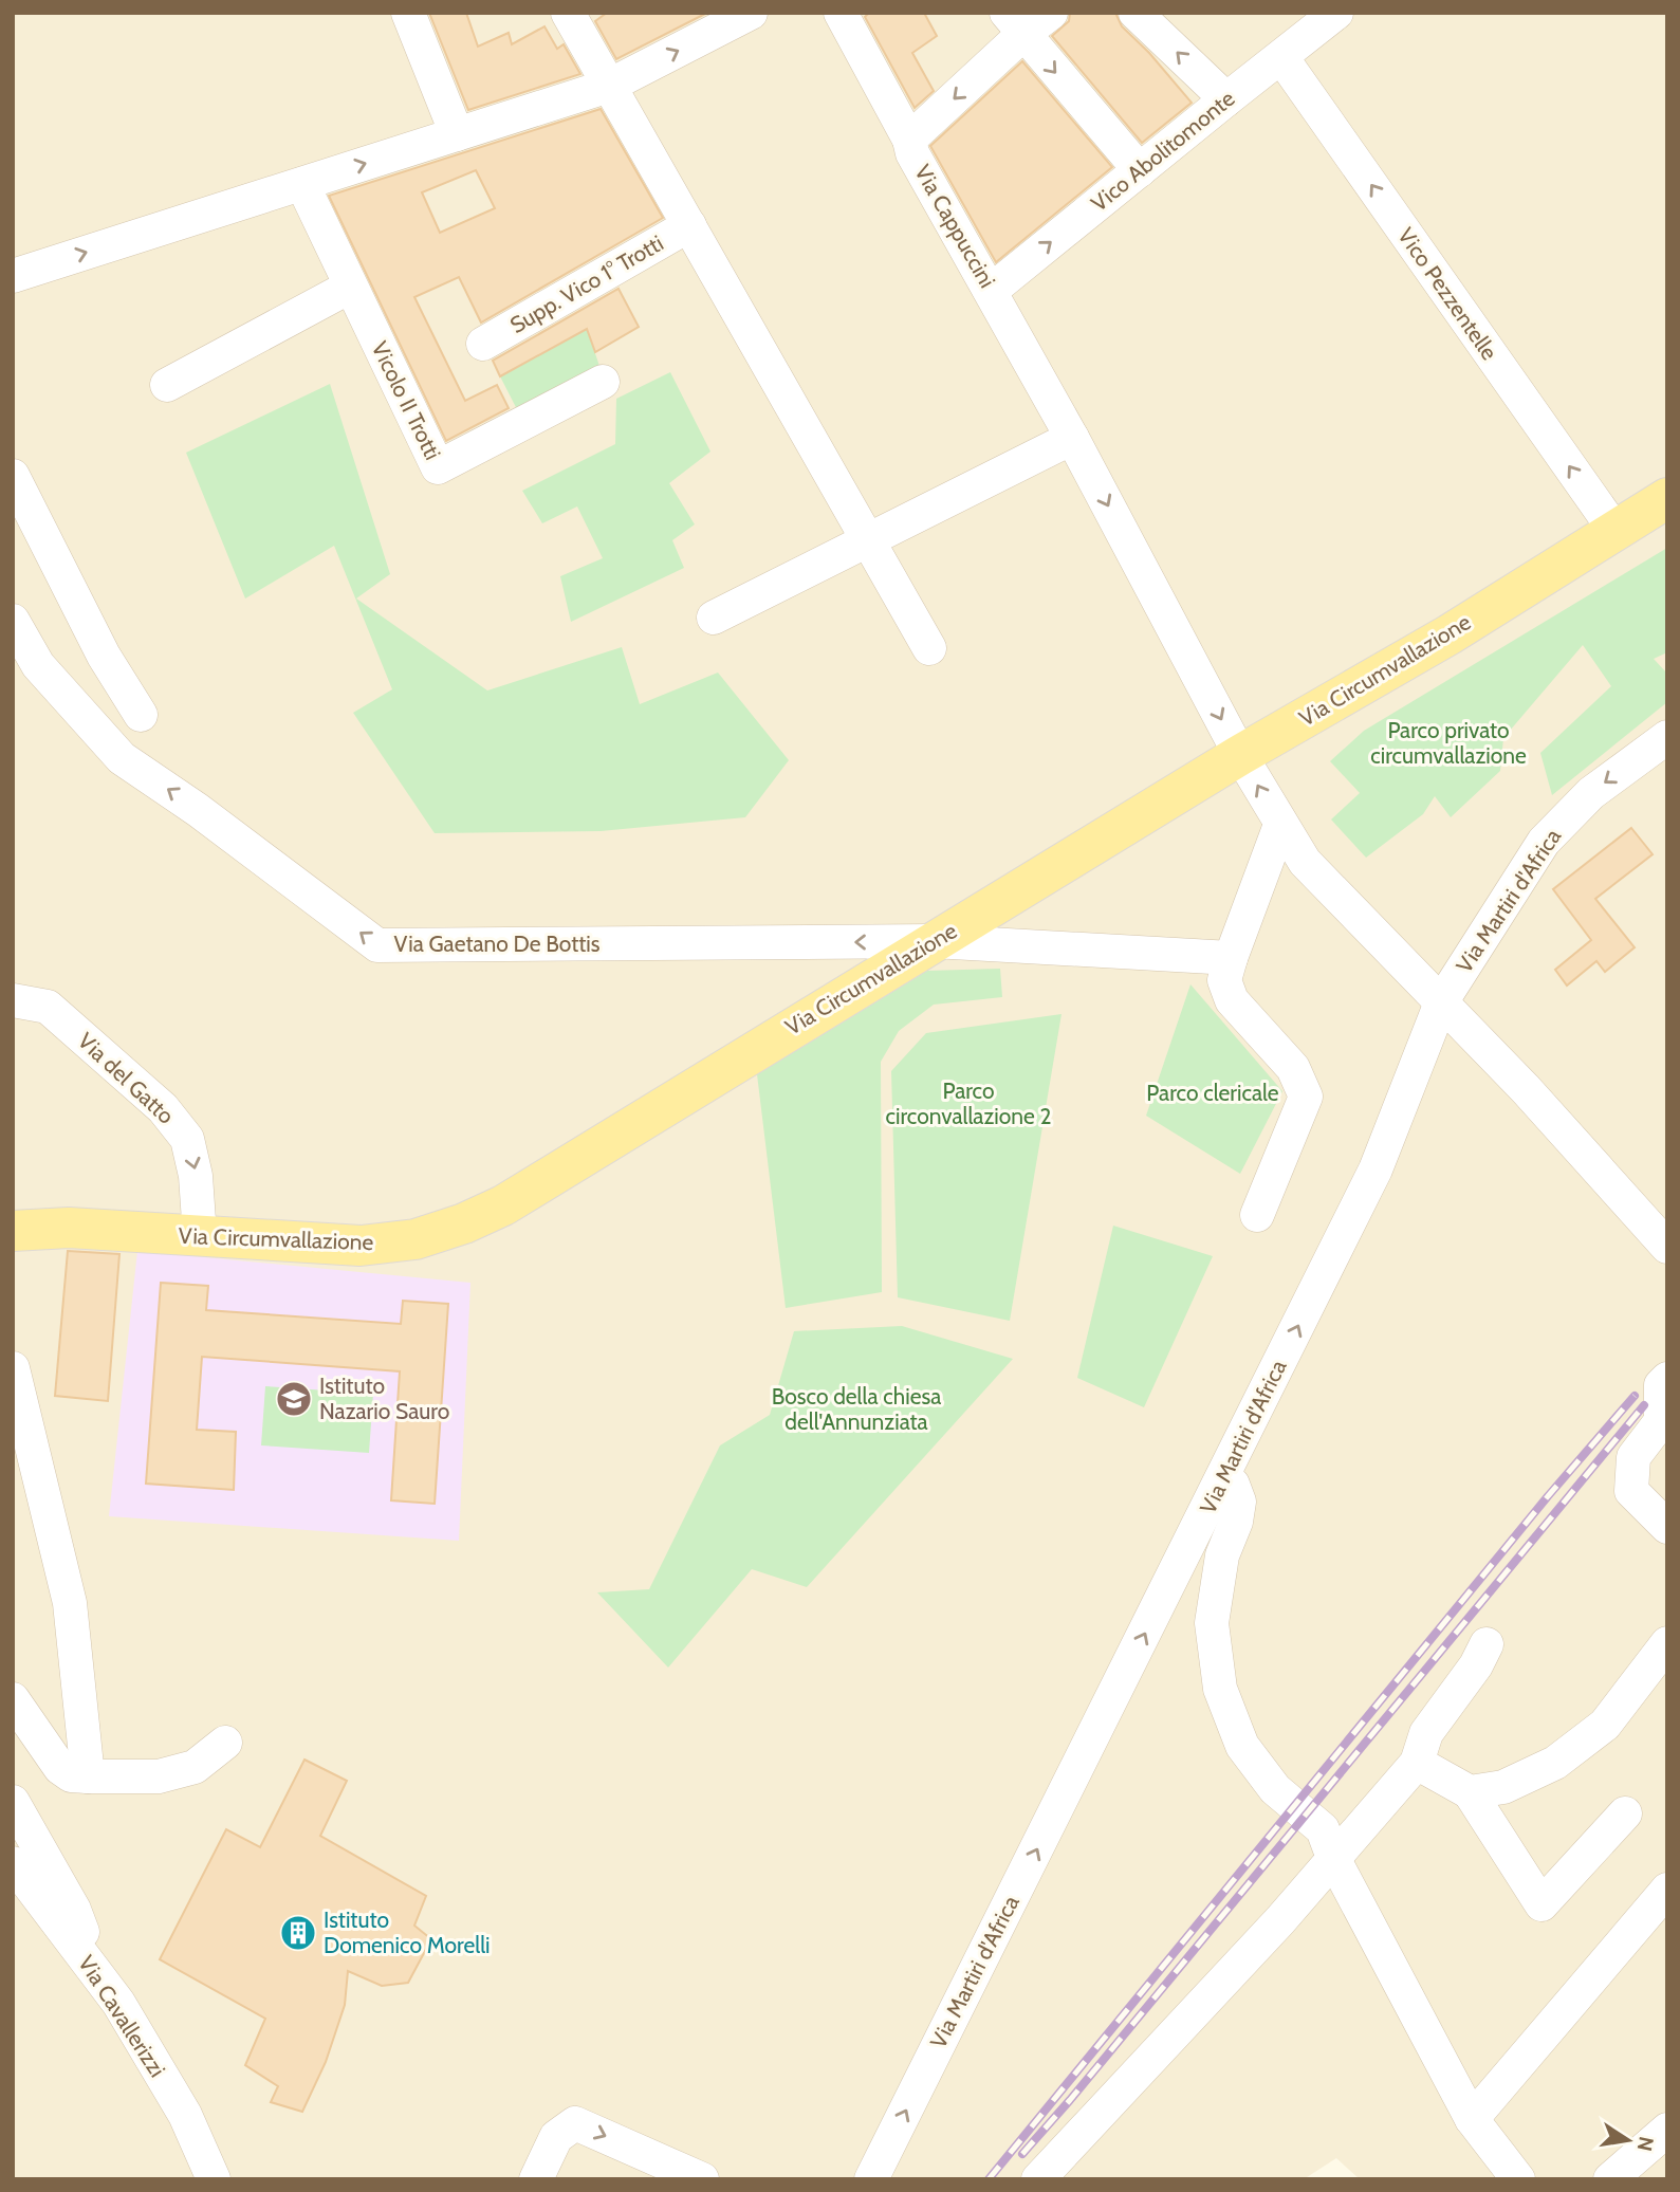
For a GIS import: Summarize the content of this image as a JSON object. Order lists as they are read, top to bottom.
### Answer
{
  "streets": {
    "main road": ["Via Circumvallazione"],
    "street": [
      "Vico Abolitomonte",
      "Via Cappuccini",
      "Supp. Vico 1° Trotti",
      "Vico Pezzentelle",
      "Vicolo II Trotti",
      "Via Martiri d'Africa",
      "Via Gaetano De Bottis",
      "Via del Gatto",
      "Via Cavallerizzi"
    ]
  },
  "crossings": [
    ["Vico Abolitomonte", "Via Cappuccini"],
    ["Vico Abolitomonte", "Vico Pezzentelle"],
    ["Via Cappuccini", "Via Circumvallazione"],
    ["Via Cappuccini", "Via Martiri d'Africa"],
    ["Vico Pezzentelle", "Via Circumvallazione"],
    ["Via Circumvallazione", "Via Gaetano De Bottis"],
    ["Via Circumvallazione", "Via del Gatto"]
  ],
  "one_way": ["Vico Pezzentelle", "Via Gaetano De Bottis", "Via del Gatto"],
  "parks": [
    "Parco privato circumvallazione",
    "Parco circonvallazione 2",
    "Parco clericale",
    "Bosco della chiesa dell'Annunziata"
  ],
  "places": {
    "school or university": ["Istituto Nazario Sauro"],
    "building": ["Istituto Domenico Morelli"]
  },
  "north": "right"
}
